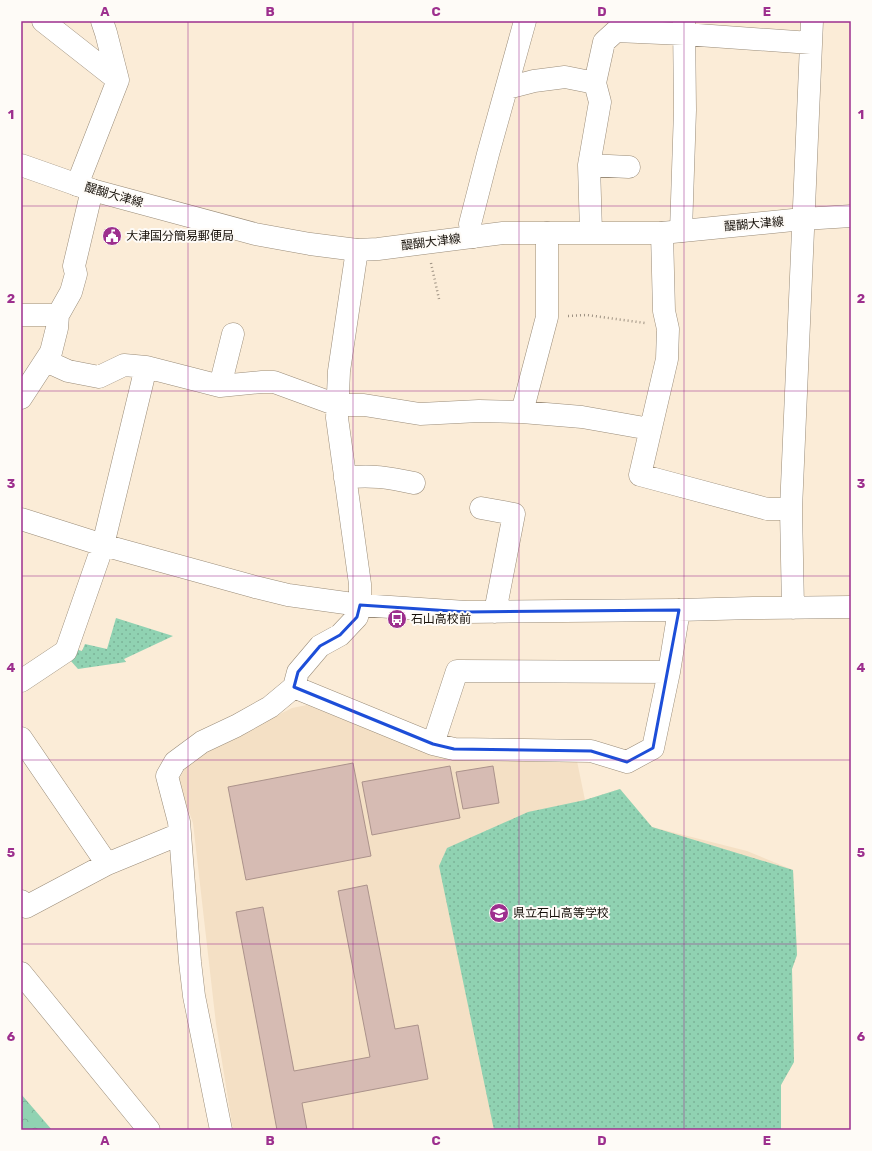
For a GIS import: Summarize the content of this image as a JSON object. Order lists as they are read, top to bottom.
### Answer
{
  "streets": {
    "street": ["醍醐大津線"]
  },
  "places": {
    "public building": ["大津国分簡易郵便局"],
    "bus stop": ["石山高校前"],
    "school or university": ["県立石山高等学校"]
  },
  "grid": {
    "columns": [
      "A",
      "B",
      "C",
      "D",
      "E"
    ],
    "rows": [
      "1",
      "2",
      "3",
      "4",
      "5",
      "6"
    ]
  }
}
